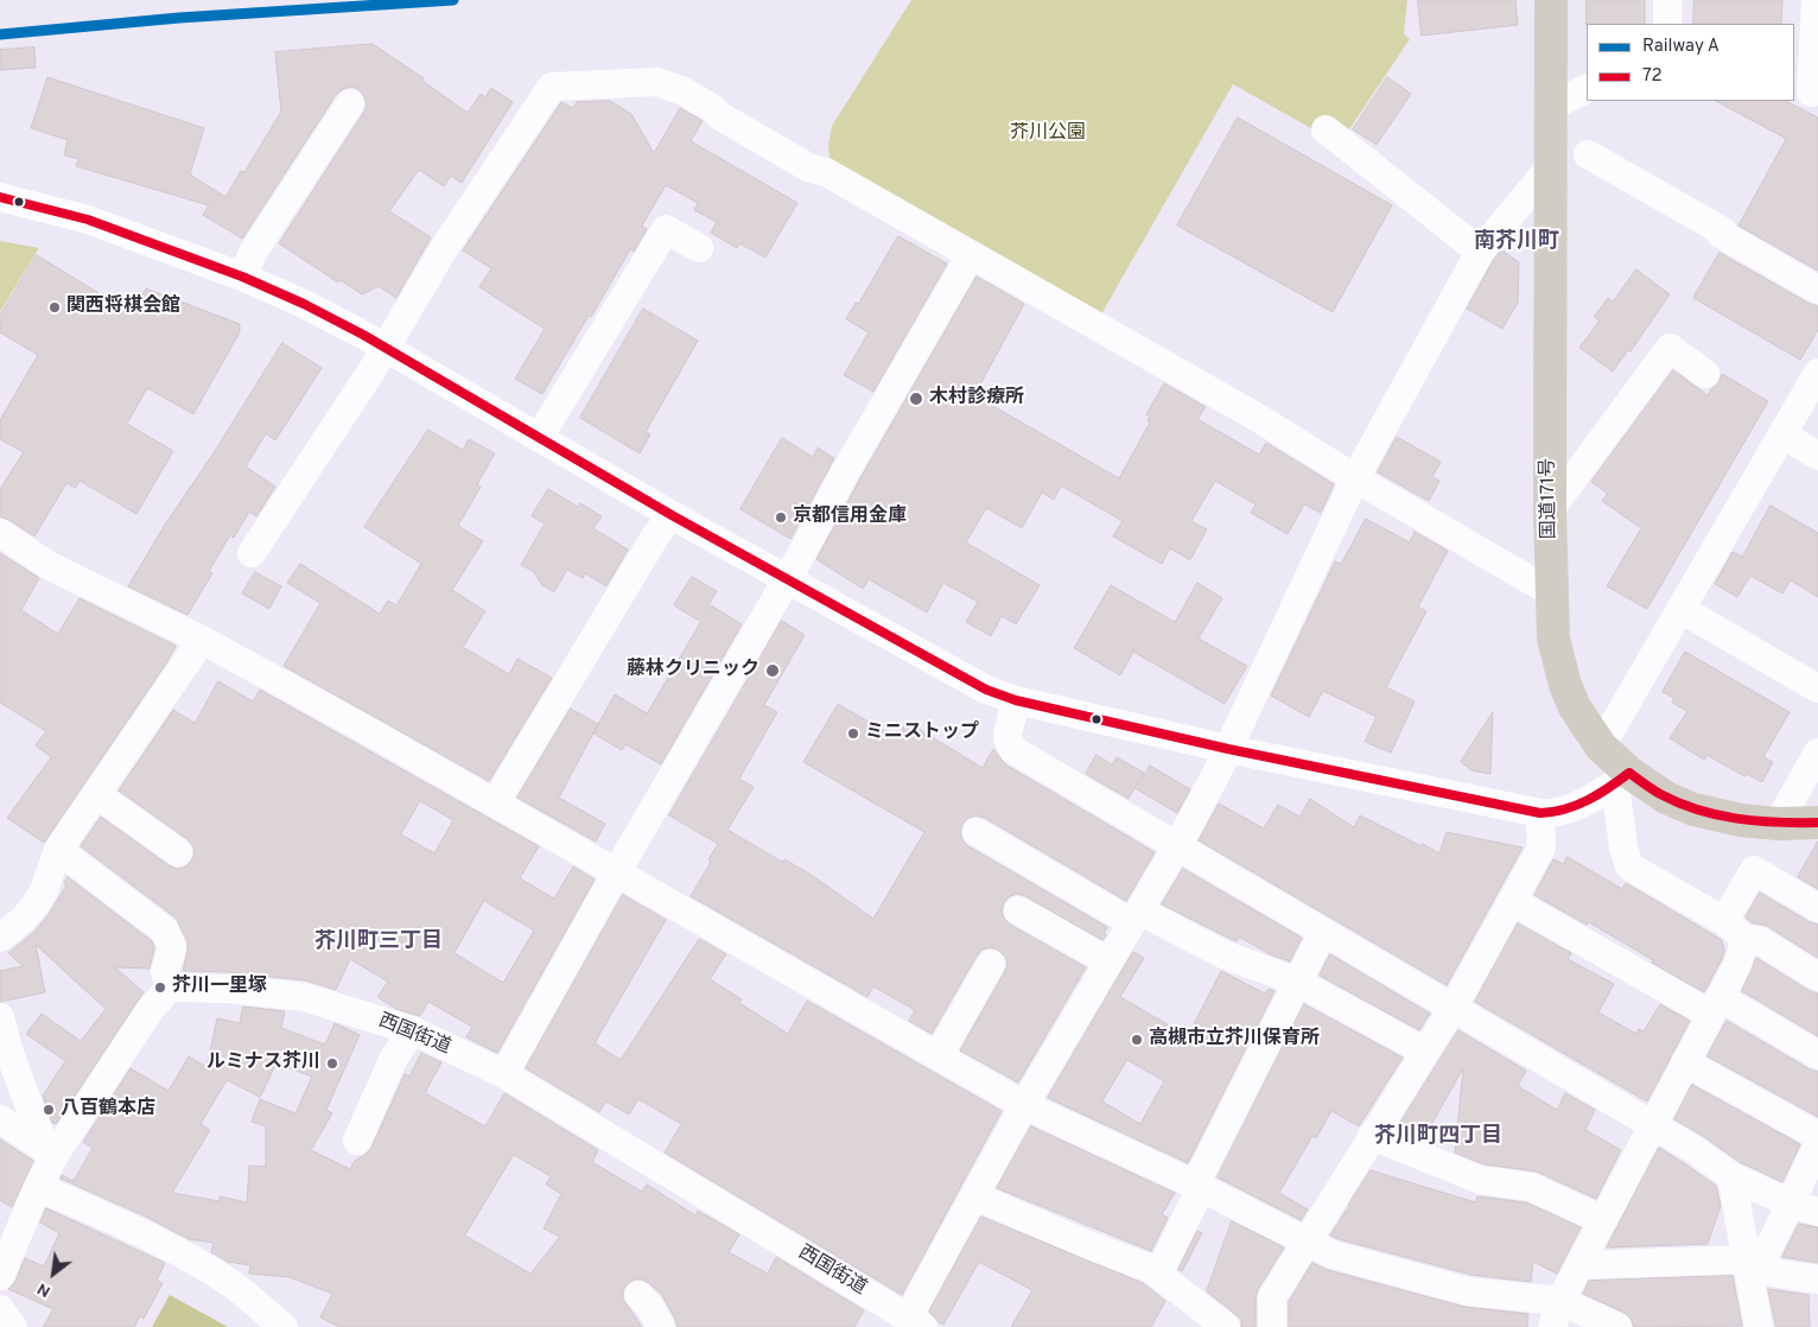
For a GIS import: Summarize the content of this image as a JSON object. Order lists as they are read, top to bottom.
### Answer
{
  "streets": {
    "highway": ["国道171号"],
    "street": ["西国街道"]
  },
  "districts": ["南芥川町", "芥川町三丁目", "芥川町四丁目"],
  "parks": ["芥川公園"],
  "places": [
    "関西将棋会館",
    "木村診療所",
    "京都信用金庫",
    "藤林クリニック",
    "ミニストップ",
    "芥川一里塚",
    "高槻市立芥川保育所",
    "ルミナス芥川",
    "八百鶴本店"
  ],
  "lines": ["rail line A", "transit line 72"],
  "legend": ["Railway A", "72"],
  "north": "bottom left"
}
